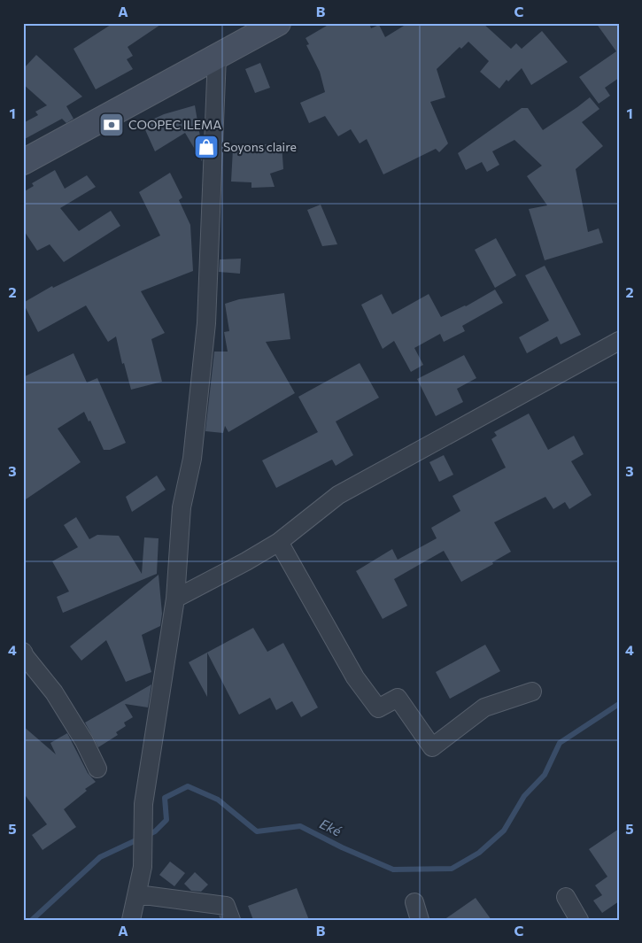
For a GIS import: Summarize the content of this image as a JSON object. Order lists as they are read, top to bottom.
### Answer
{
  "water": ["Eké"],
  "places": {
    "bank": ["COOPEC ILEMA"],
    "shop": ["Soyons claire"]
  },
  "grid": {
    "columns": ["A", "B", "C"],
    "rows": [
      "1",
      "2",
      "3",
      "4",
      "5"
    ]
  }
}
